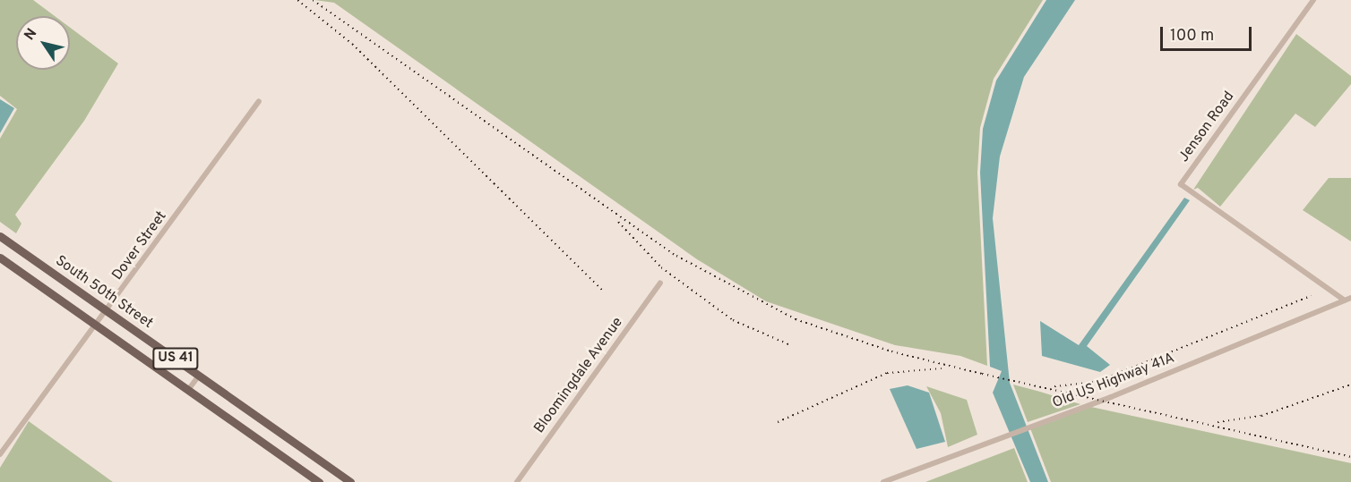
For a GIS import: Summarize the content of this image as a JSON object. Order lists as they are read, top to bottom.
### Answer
{
  "streets": {
    "main road": ["South 50th Street", "US 41"],
    "street": [
      "Jenson Road",
      "Dover Street",
      "Bloomingdale Avenue",
      "Old US Highway 41A"
    ]
  },
  "crossings": [
    ["Jenson Road", "Old US Highway 41A"],
    ["Dover Street", "South 50th Street"],
    ["Dover Street", "US 41"]
  ],
  "scale_bar": "100 m",
  "north": "top left"
}
